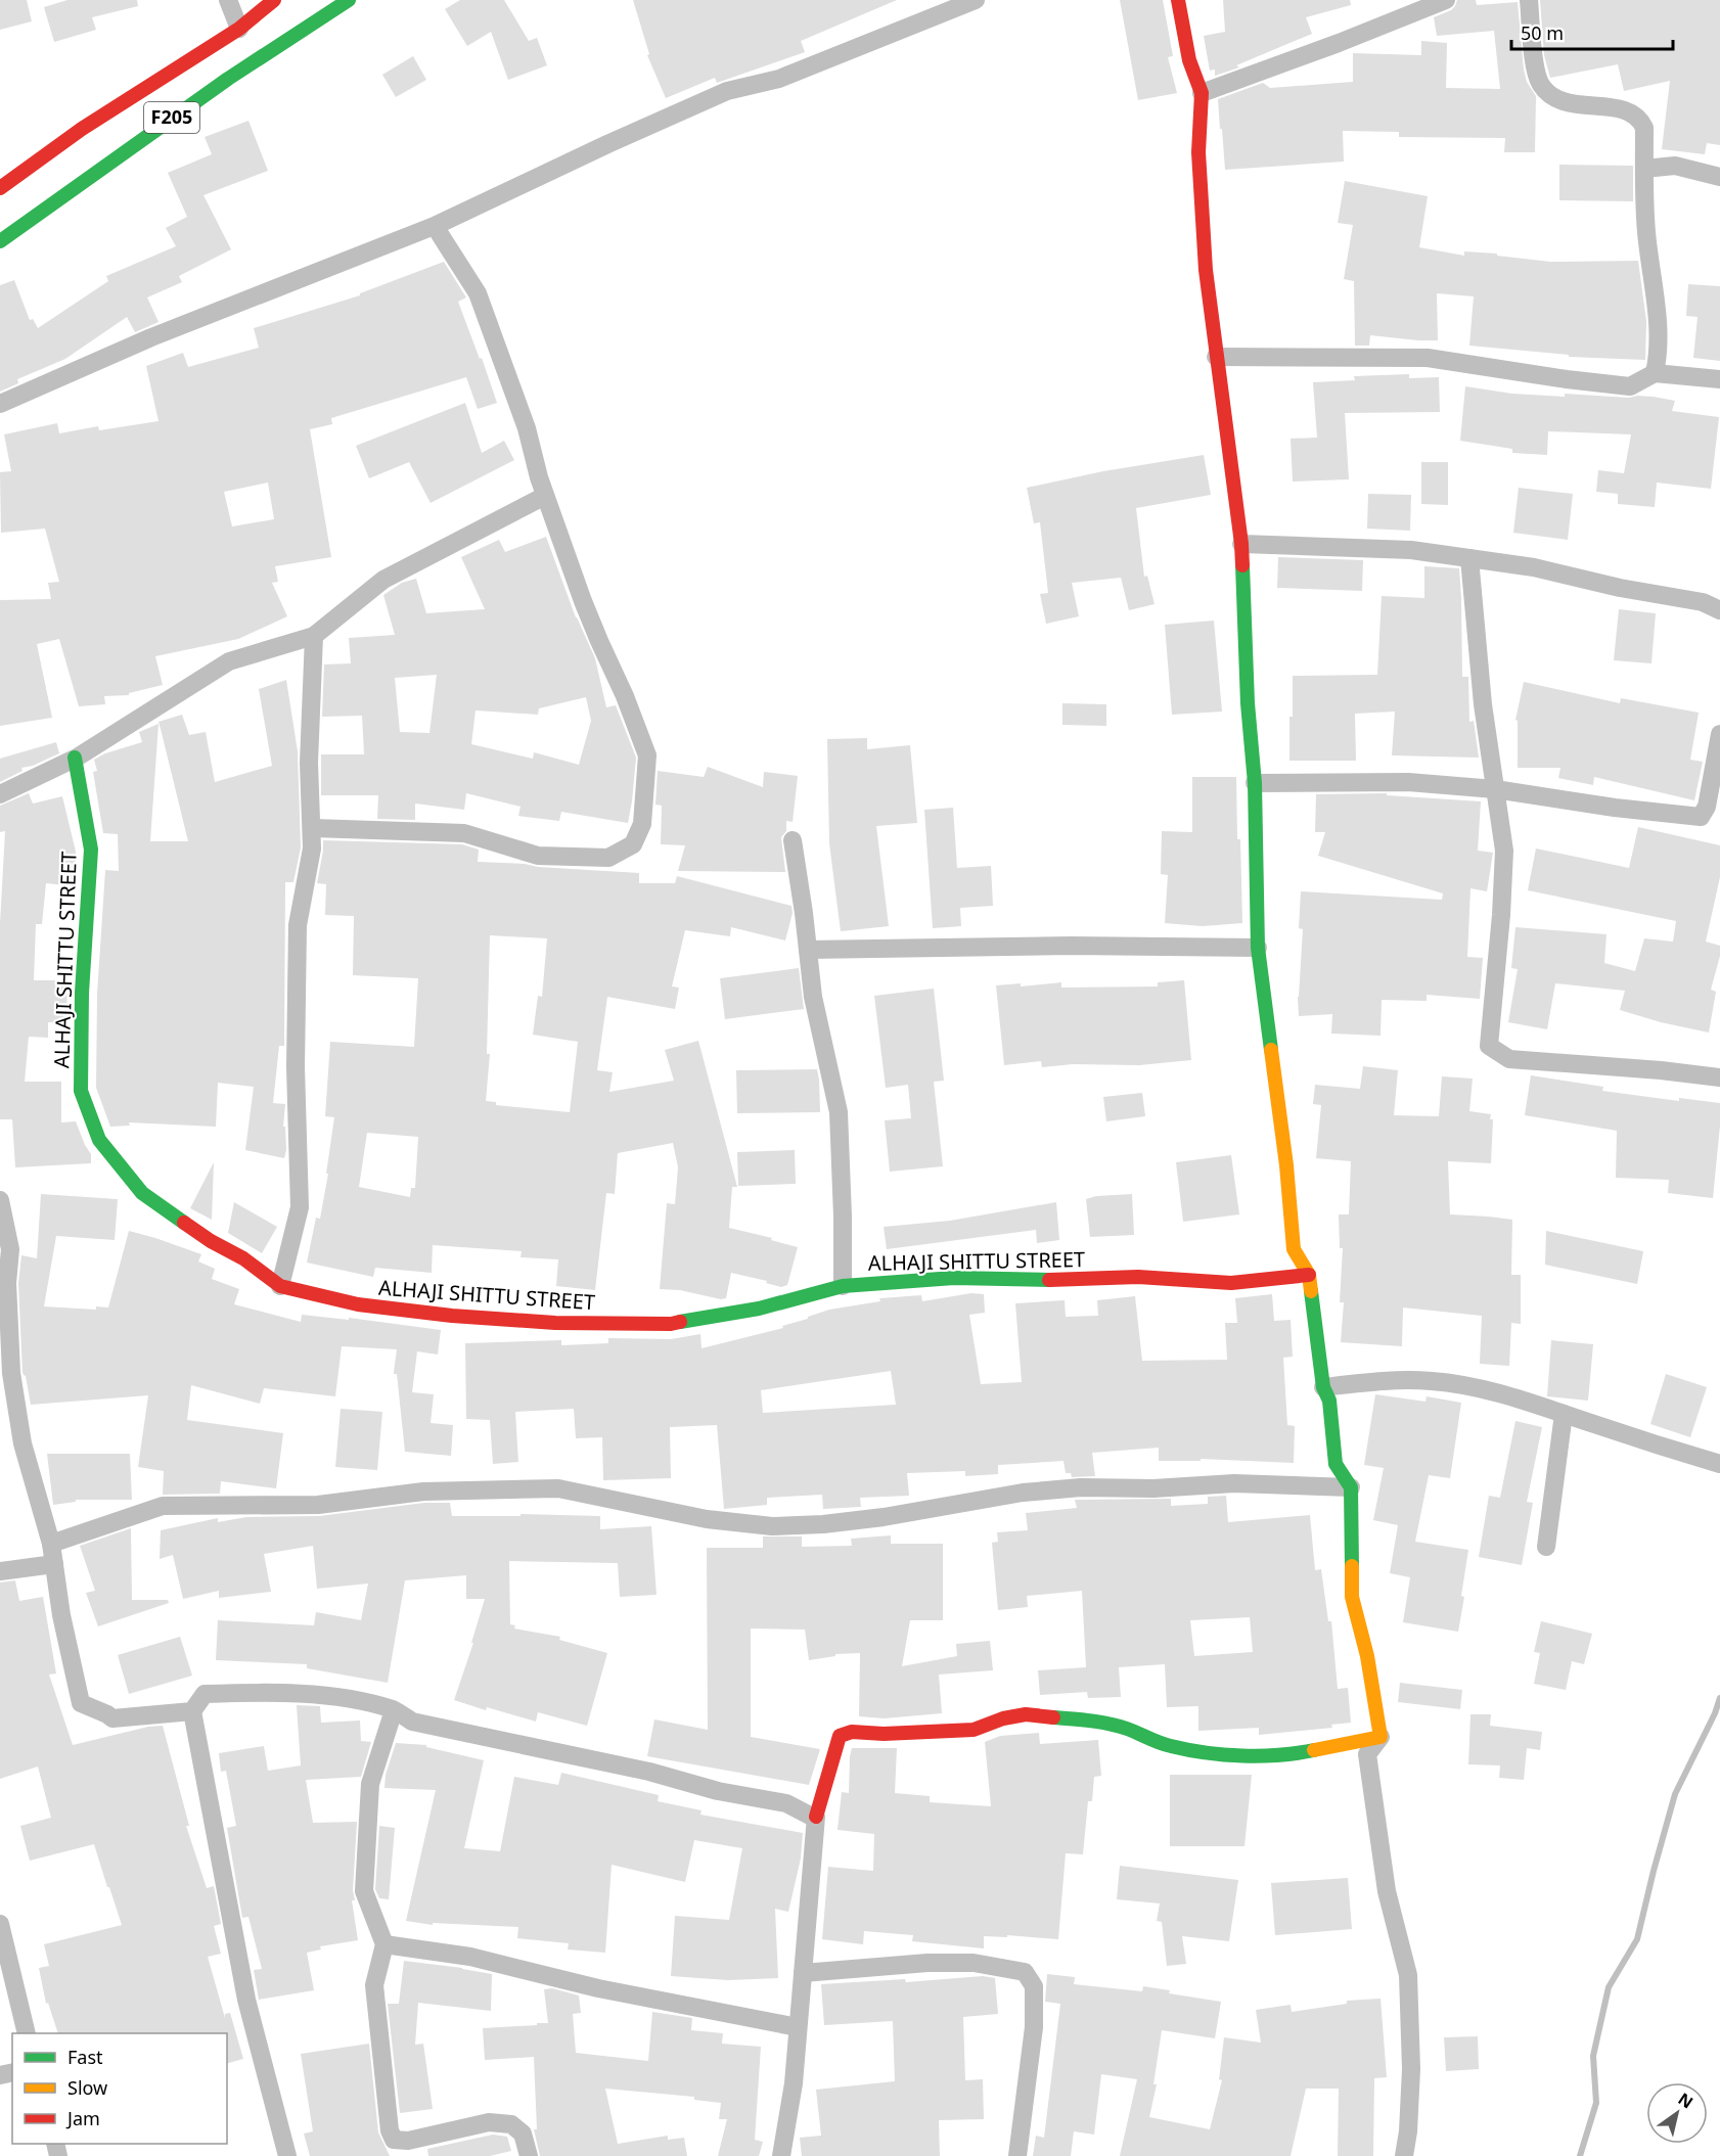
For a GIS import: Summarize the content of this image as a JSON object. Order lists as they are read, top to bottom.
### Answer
{
  "streets": {
    "street": ["F205", "ALHAJI SHITTU STREET"]
  },
  "legend": ["Fast", "Slow", "Jam"],
  "scale_bar": "50 m",
  "north": "top right"
}
